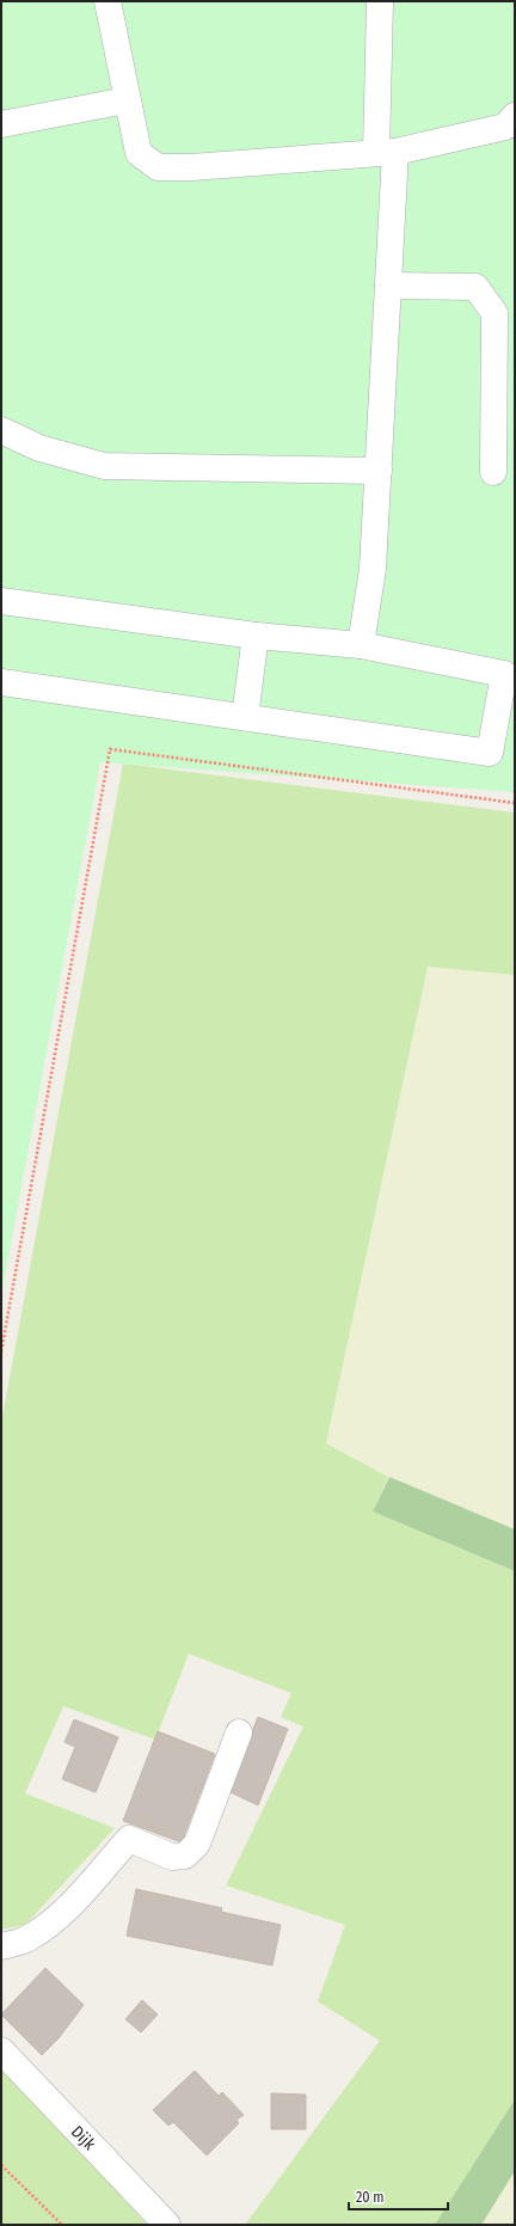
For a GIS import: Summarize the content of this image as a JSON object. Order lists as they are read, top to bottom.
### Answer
{
  "streets": {
    "street": ["Dijk"]
  },
  "scale_bar": "20 m"
}
